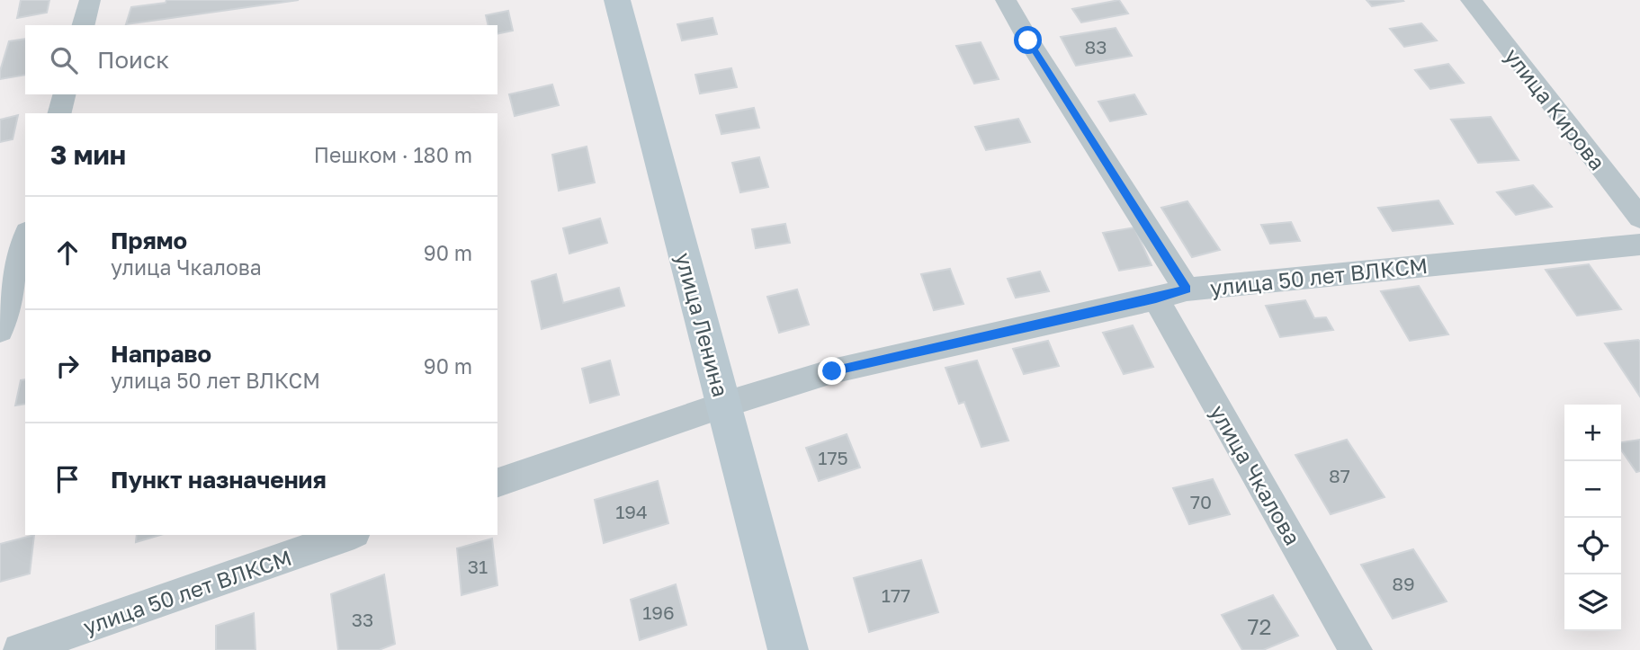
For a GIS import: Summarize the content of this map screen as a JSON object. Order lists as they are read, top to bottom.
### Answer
{
  "streets": {
    "main road": ["улица Ленина"],
    "street": ["улица Кирова", "улица 50 лет ВЛКСМ", "улица Чкалова"]
  },
  "crossings": [
    ["улица 50 лет ВЛКСМ", "улица Ленина"],
    ["улица 50 лет ВЛКСМ", "улица Чкалова"]
  ],
  "house_numbers": [
    "83",
    "175",
    "87",
    "70",
    "194",
    "31",
    "89",
    "177",
    "196",
    "33",
    "72"
  ],
  "page": {
    "search": "Поиск",
    "heading": ["3 мин", "Пешком · 180 m"],
    "list": [
      ["Прямо", "улица Чкалова", "90 m"],
      ["Направо", "улица 50 лет ВЛКСМ", "90 m"],
      "Пункт назначения"
    ],
    "map_buttons": ["+", "−"]
  }
}
